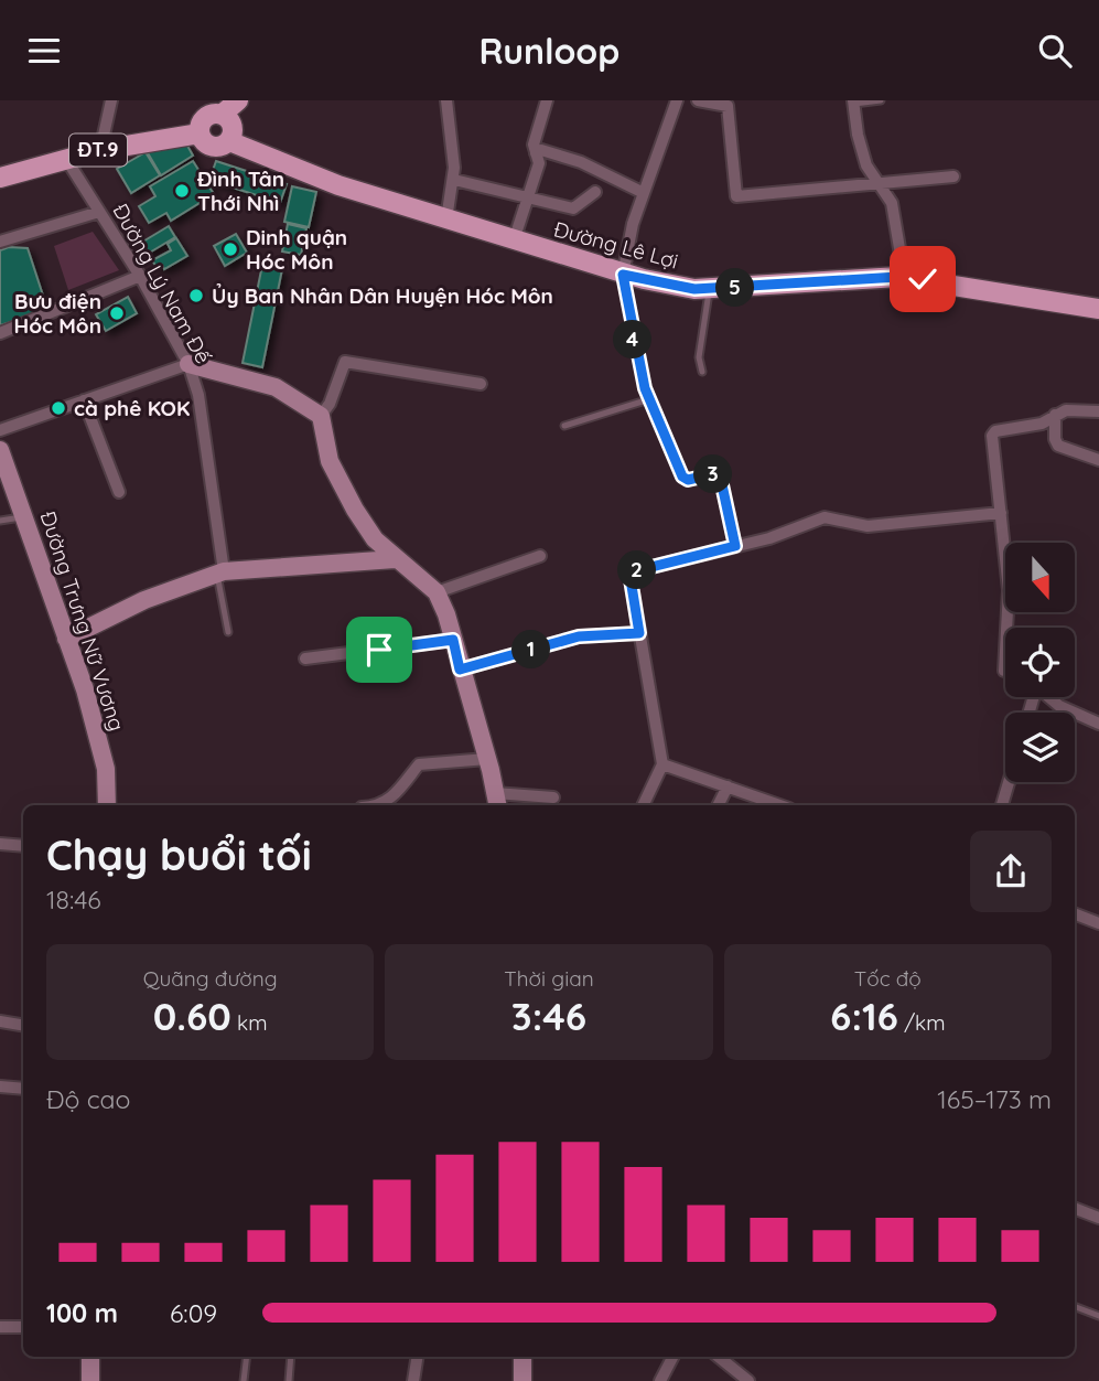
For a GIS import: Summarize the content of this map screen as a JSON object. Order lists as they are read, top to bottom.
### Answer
{
  "streets": {
    "main road": ["ĐT.9", "Đường Lê Lợi"],
    "street": ["Đường Lý Nam Đế", "Đường Trưng Nữ Vương"]
  },
  "crossings": [
    ["ĐT.9", "Đường Lê Lợi"],
    ["ĐT.9", "Đường Lý Nam Đế"]
  ],
  "places": [
    "Đình Tân Thới Nhì",
    "Dinh quận Hóc Môn",
    "Ủy Ban Nhân Dân Huyện Hóc Môn",
    "Bưu điện Hóc Môn",
    "cà phê KOK"
  ],
  "north": "bottom",
  "page": {
    "header": "Runloop",
    "pins": [
      "5",
      "4",
      "3",
      "2",
      "1"
    ],
    "heading": ["Chạy buổi tối", "18:46"],
    "stats": [
      ["Quãng đường", "0.60 km"],
      ["Thời gian", "3:46"],
      ["Tốc độ", "6:16 /km"]
    ],
    "chart": ["Độ cao", "165–173 m"],
    "list": [
      {
        "name": "100 m",
        "note": "6:09"
      }
    ]
  }
}
